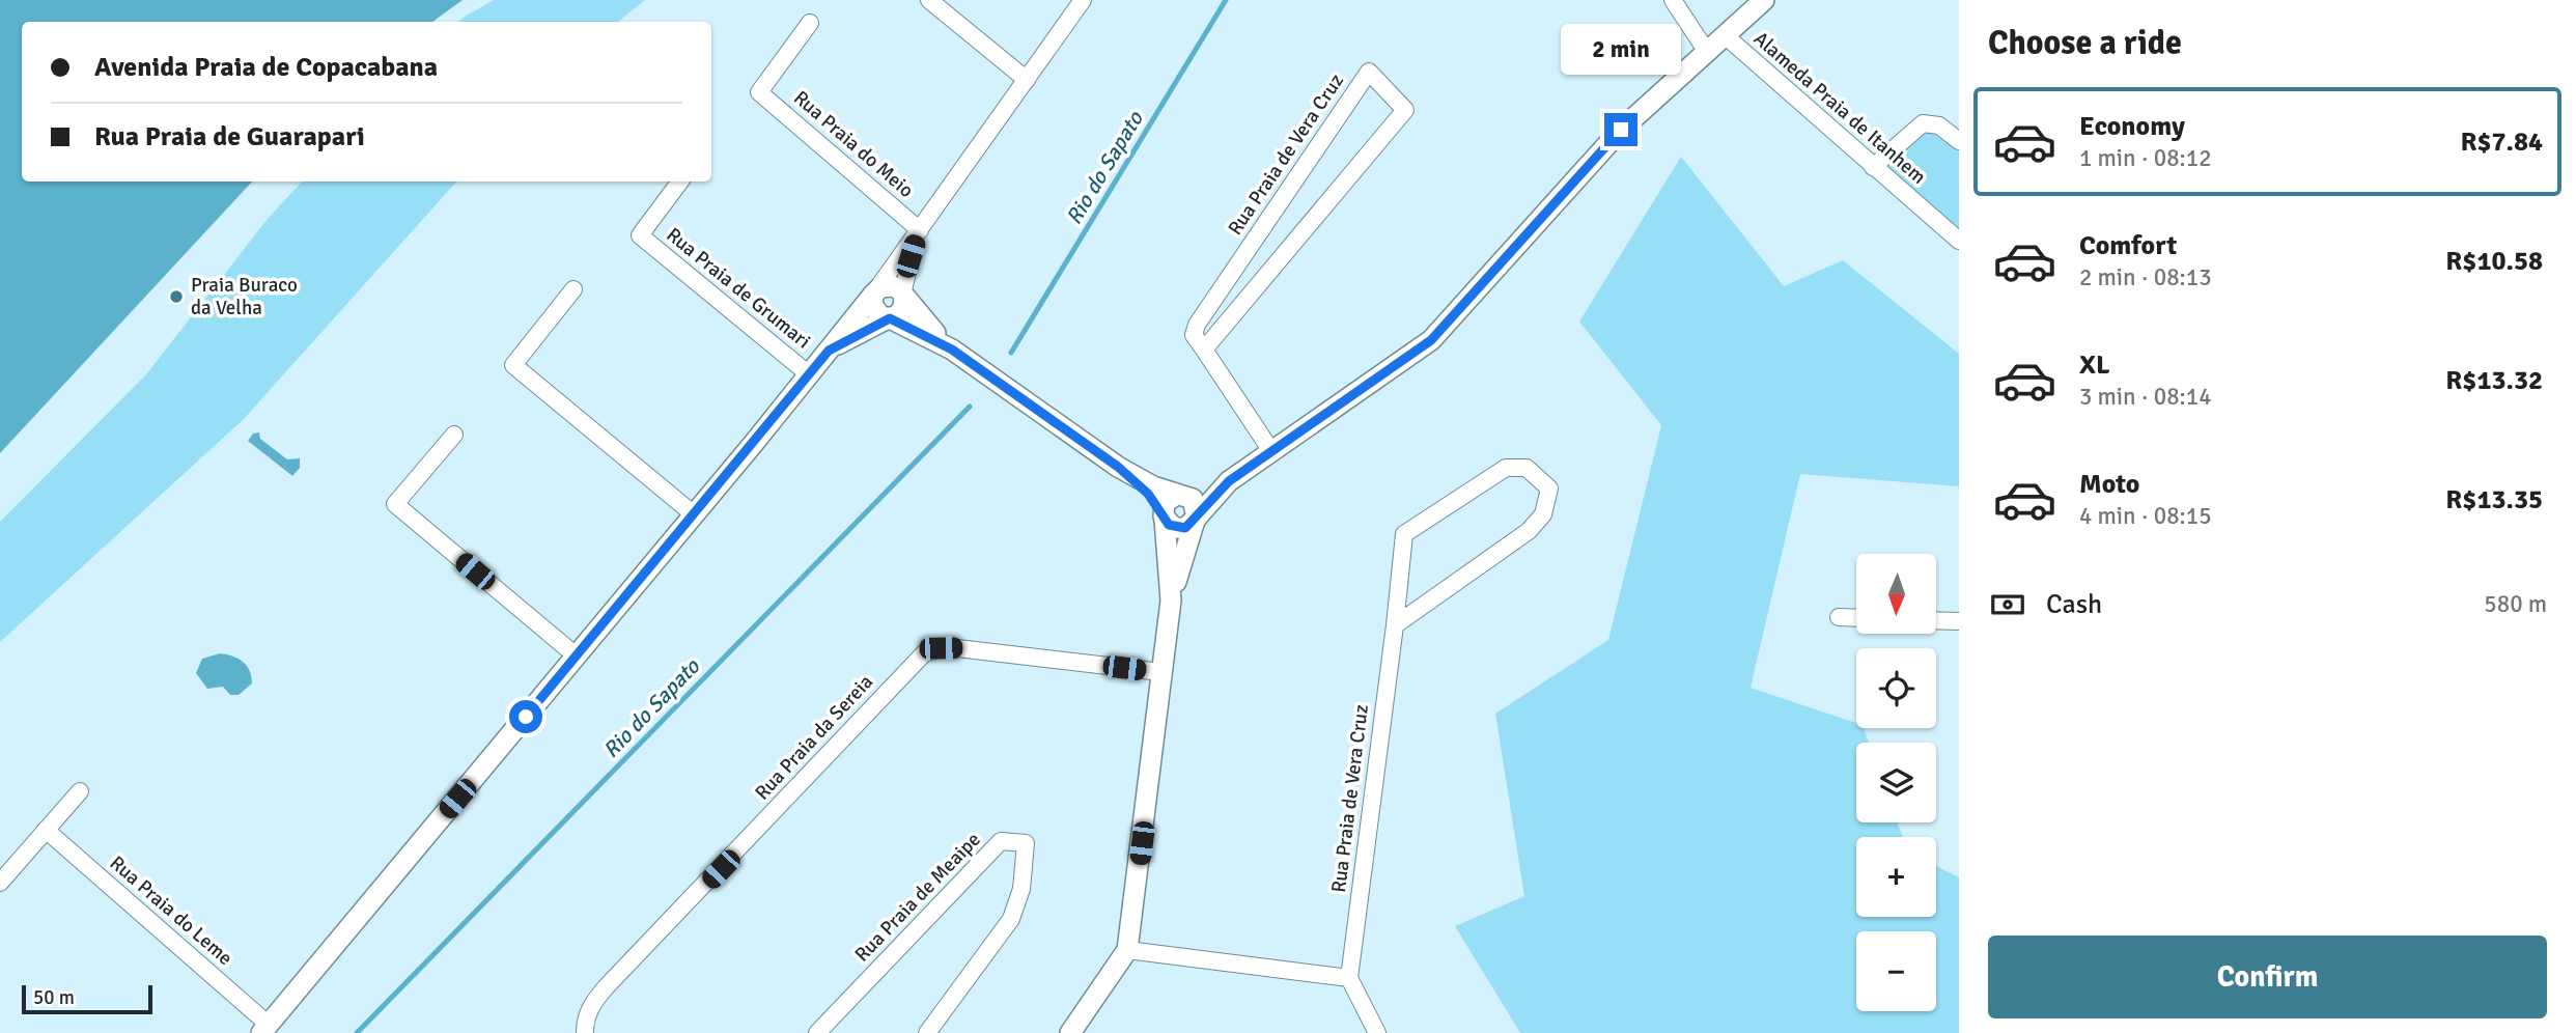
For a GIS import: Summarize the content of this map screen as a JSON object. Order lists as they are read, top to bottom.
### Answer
{
  "streets": {
    "street": [
      "Alameda Praia de Itanhem",
      "Rua Praia do Meio",
      "Rua Praia de Vera Cruz",
      "Rua Praia de Grumari",
      "Rua Praia da Sereia",
      "Rua Praia de Meaipe",
      "Rua Praia do Leme"
    ]
  },
  "water": ["Rio do Sapato"],
  "places": ["Praia Buraco da Velha"],
  "scale_bar": "50 m",
  "north": "bottom",
  "page": {
    "heading": "Choose a ride",
    "banner": ["Avenida Praia de Copacabana", "Rua Praia de Guarapari"],
    "bubble": "2 min",
    "list": [
      {
        "name": "Economy",
        "note": "1 min · 08:12",
        "value": "R$7.84"
      },
      {
        "name": "Comfort",
        "note": "2 min · 08:13",
        "value": "R$10.58"
      },
      {
        "name": "XL",
        "note": "3 min · 08:14",
        "value": "R$13.32"
      },
      {
        "name": "Moto",
        "note": "4 min · 08:15",
        "value": "R$13.35"
      }
    ],
    "map_buttons": ["+", "−"],
    "pay": ["Cash", "580 m"],
    "buttons": "Confirm",
    "scale": "50 m"
  }
}
